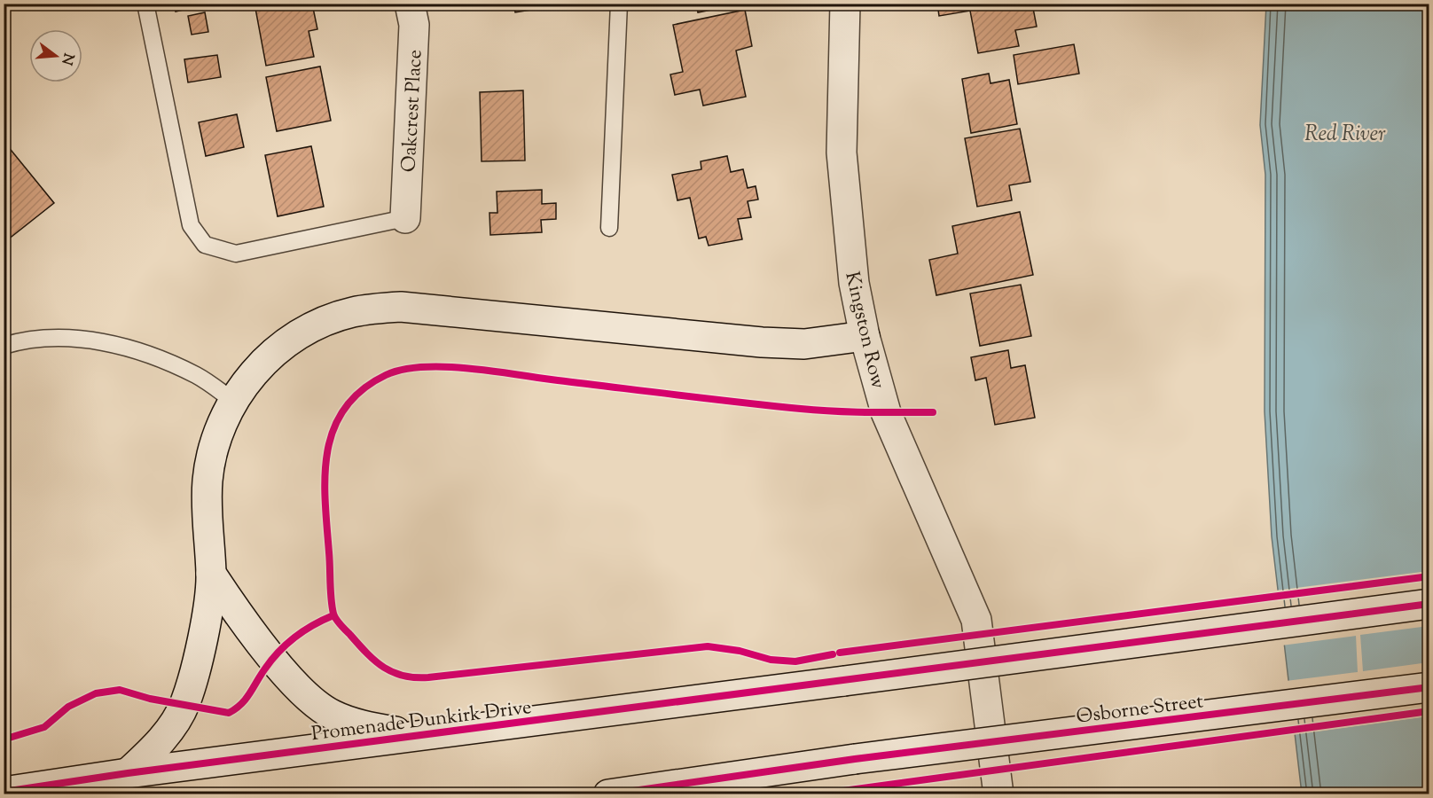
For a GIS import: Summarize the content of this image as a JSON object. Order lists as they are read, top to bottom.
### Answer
{
  "streets": {
    "main road": [
      "Oakcrest Place",
      "Kingston Row",
      "Osborne Street",
      "Promenade Dunkirk Drive"
    ]
  },
  "water": ["Red River"],
  "north": "right"
}
